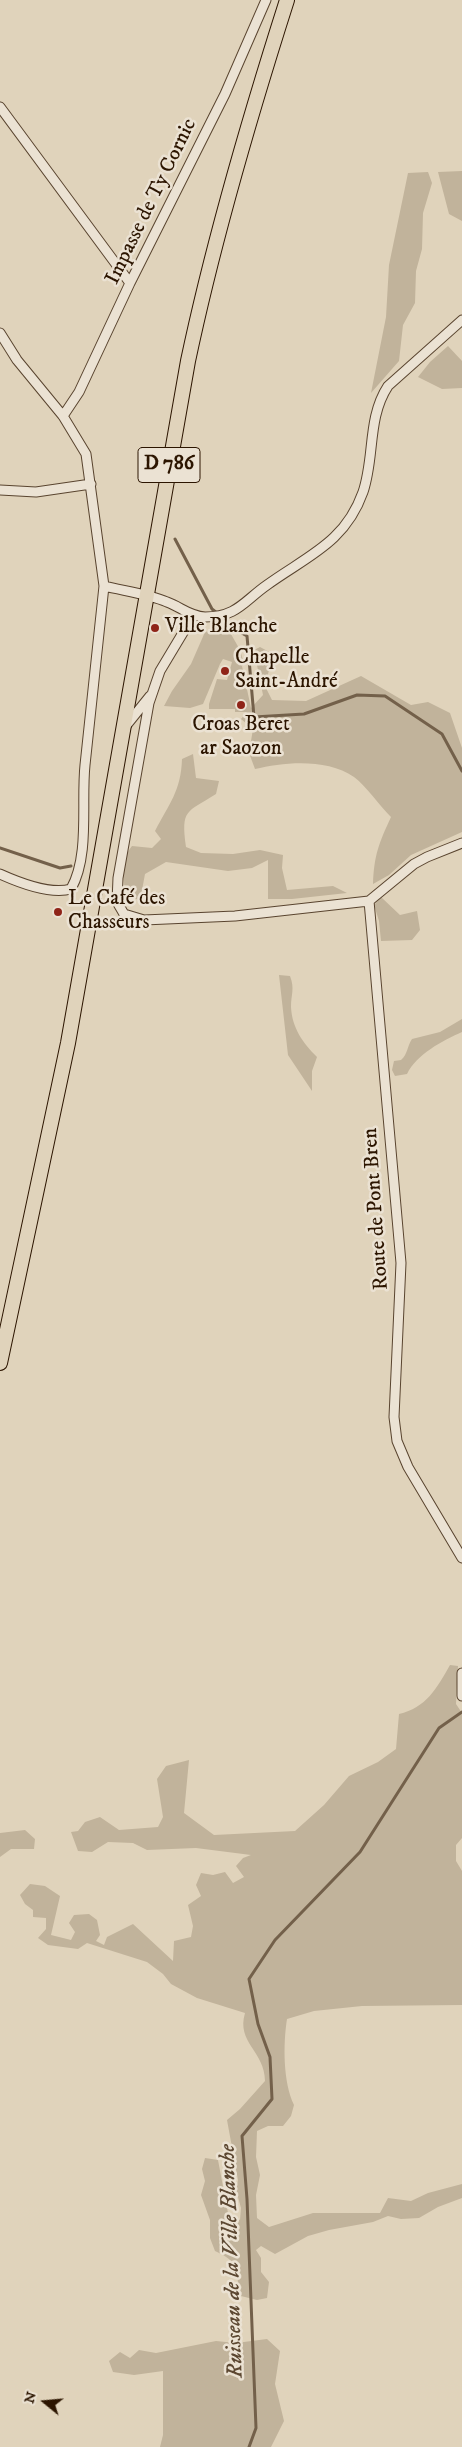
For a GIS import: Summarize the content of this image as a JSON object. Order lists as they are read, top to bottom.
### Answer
{
  "streets": {
    "main road": ["D 786"],
    "street": ["Impasse de Ty Cornic", "Route de Pont Bren"]
  },
  "water": ["Ruisseau de la Ville Blanche"],
  "places": [
    "Ville Blanche",
    "Chapelle Saint-André",
    "Croas Beret ar Saozon",
    "Le Café des Chasseurs"
  ],
  "north": "left"
}
